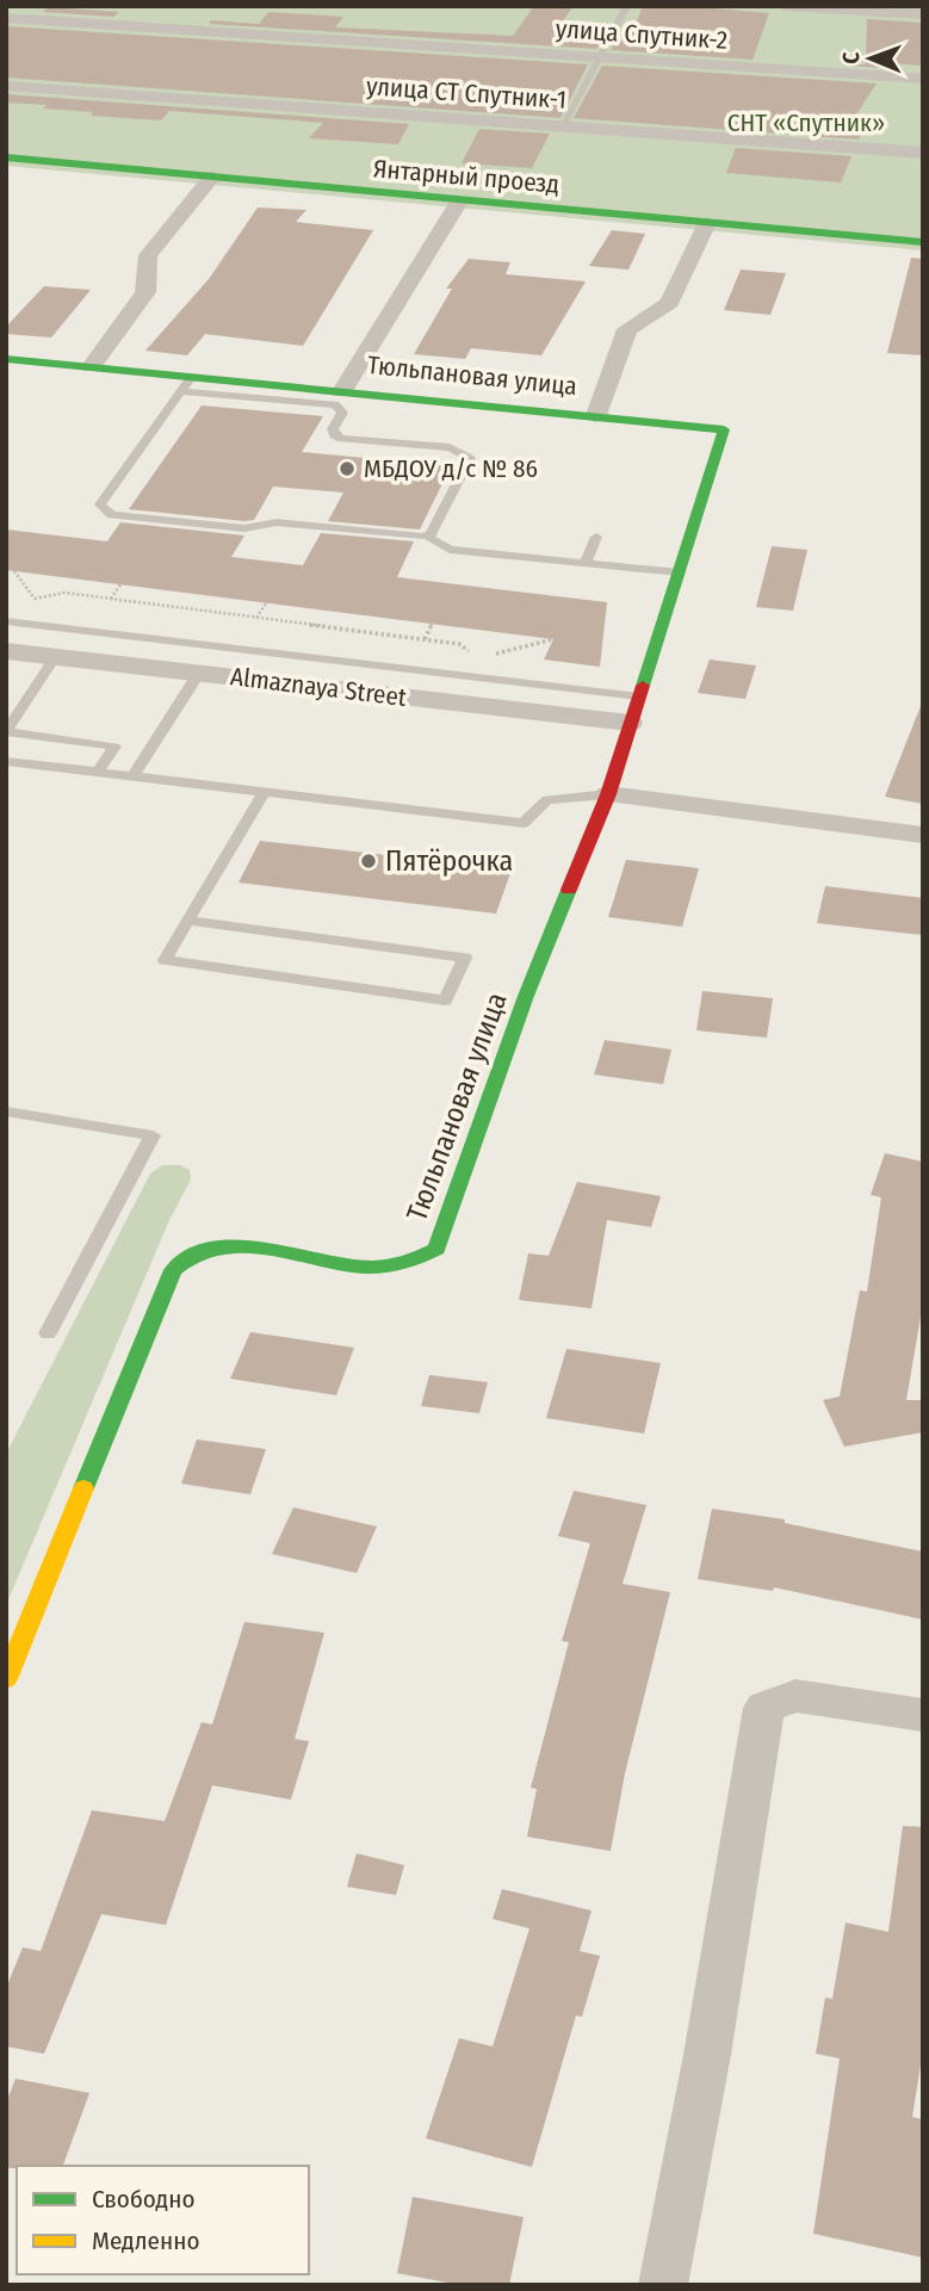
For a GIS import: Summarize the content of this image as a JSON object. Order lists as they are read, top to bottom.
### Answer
{
  "streets": {
    "street": [
      "улица Спутник-2",
      "улица СТ Спутник-1",
      "Янтарный проезд",
      "Тюльпановая улица",
      "Almaznaya Street"
    ]
  },
  "crossings": [
    ["Янтарный проезд", "Тюльпановая улица"],
    ["Тюльпановая улица", "Almaznaya Street"]
  ],
  "parks": ["СНТ «Спутник»"],
  "places": ["МБДОУ д/с № 86", "Пятёрочка"],
  "legend": ["Свободно", "Медленно"],
  "north": "left"
}
